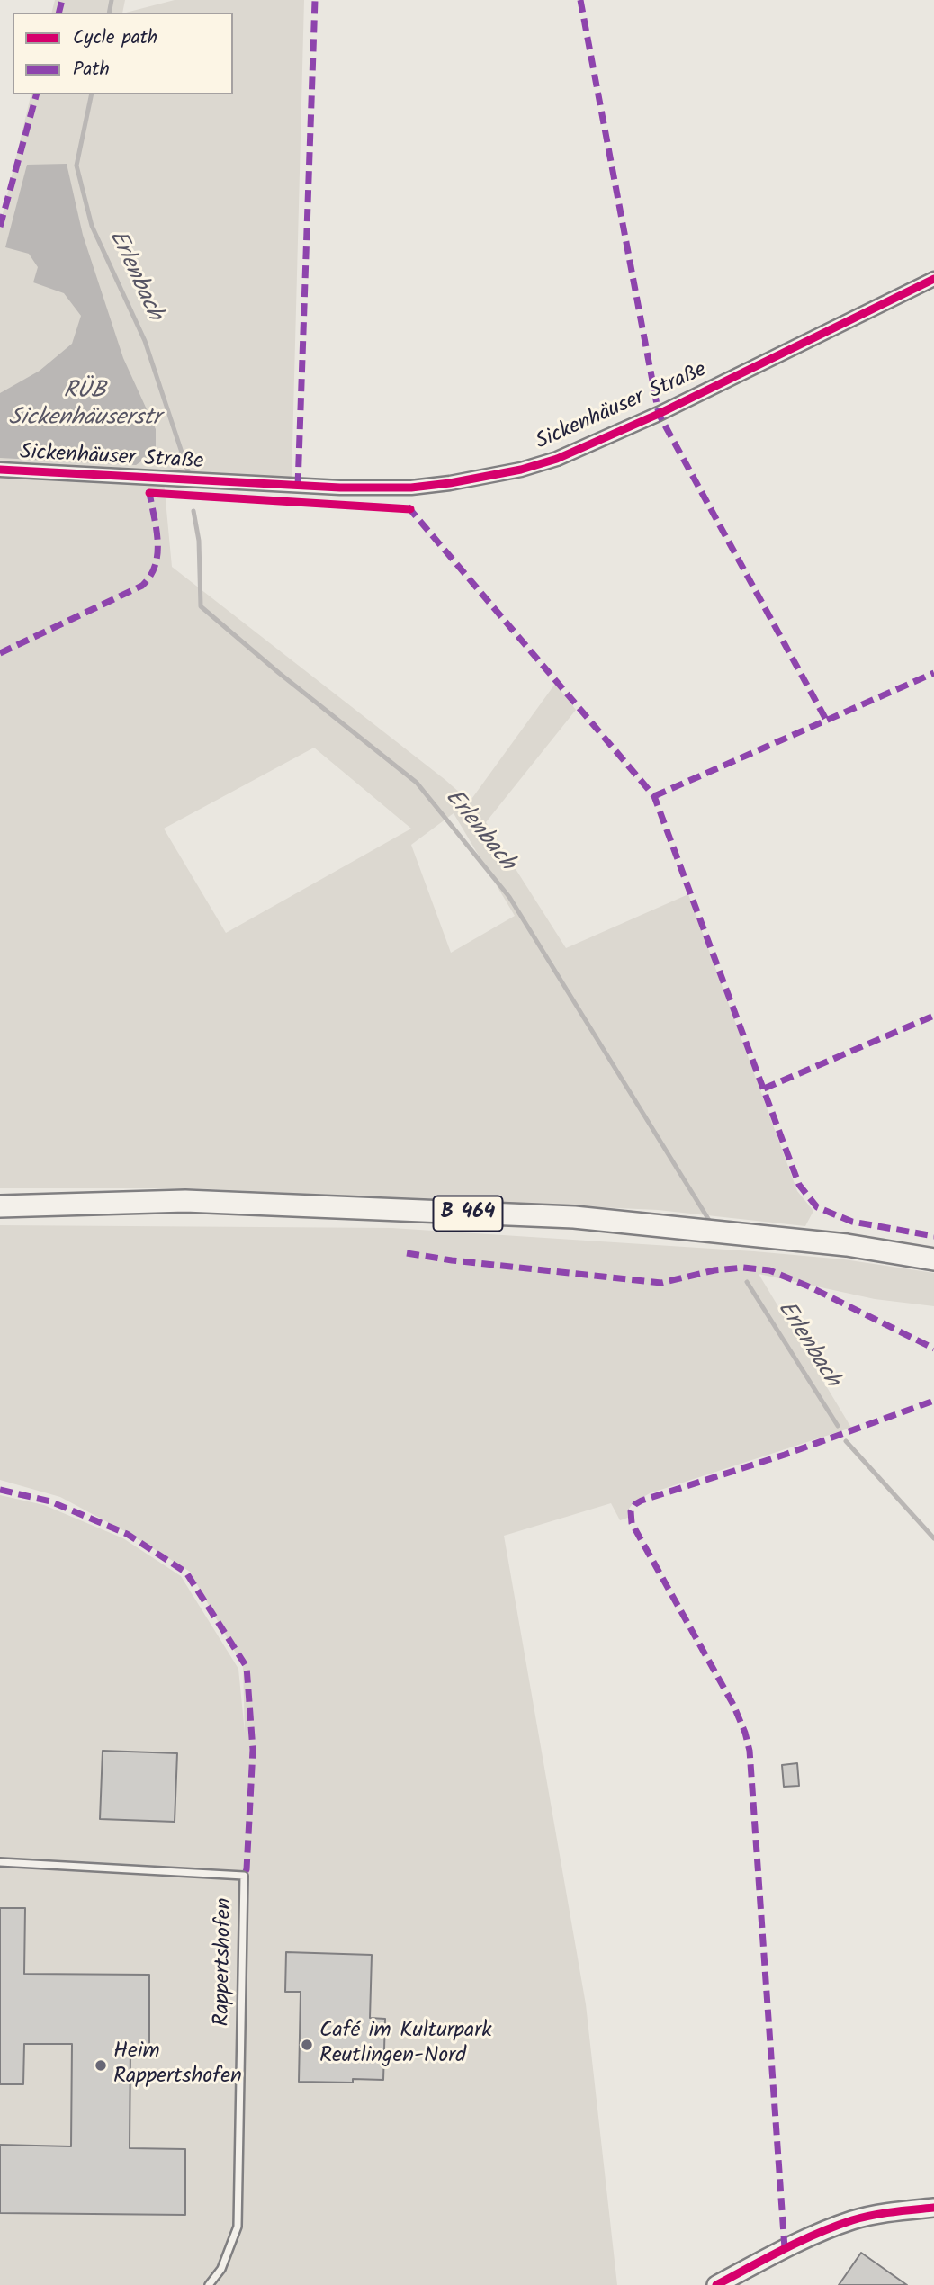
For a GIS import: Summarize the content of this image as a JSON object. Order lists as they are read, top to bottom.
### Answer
{
  "streets": {
    "main road": ["B 464"],
    "street": ["Sickenhäuser Straße"],
    "lane": ["Rappertshofen"]
  },
  "water": ["Erlenbach", "RÜB Sickenhäuserstr"],
  "places": ["Café im Kulturpark Reutlingen-Nord", "Heim Rappertshofen"],
  "legend": ["Cycle path", "Path"]
}
